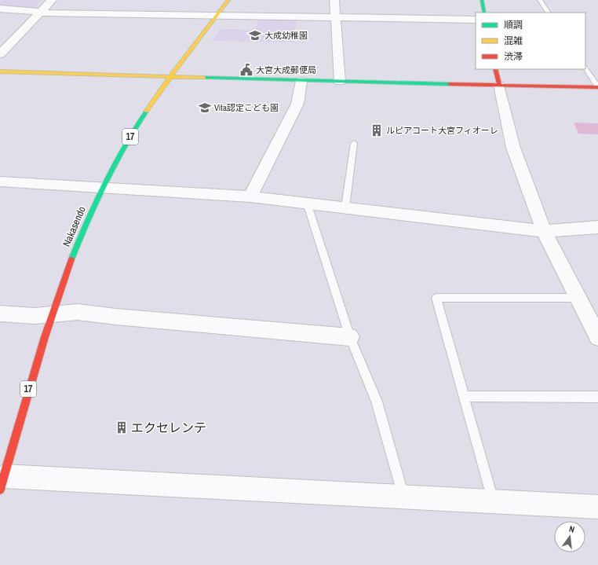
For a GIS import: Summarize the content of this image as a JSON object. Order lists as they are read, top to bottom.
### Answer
{
  "streets": {
    "main road": ["17", "Nakasendo"]
  },
  "places": {
    "school or university": ["大成幼稚園", "Vita認定こども園"],
    "public building": ["大宮大成郵便局"],
    "building": ["ルピアコート大宮フィオーレ", "エクセレンテ"]
  },
  "legend": ["順調", "混雑", "渋滞"],
  "north": "top"
}
